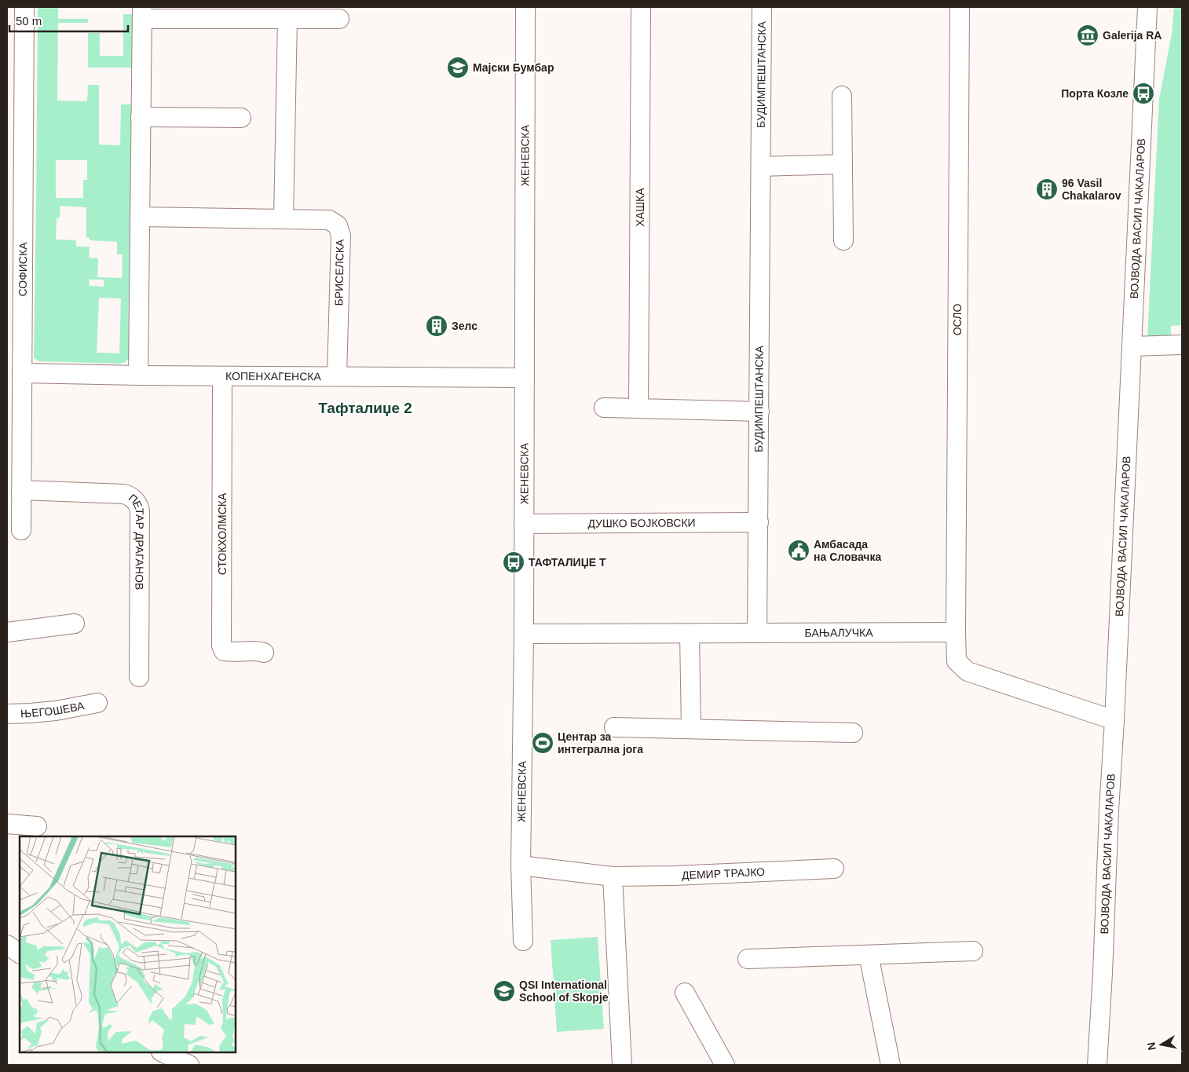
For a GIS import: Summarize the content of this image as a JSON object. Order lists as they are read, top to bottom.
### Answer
{
  "streets": {
    "street": [
      "БУДИМПЕШТАНСКА",
      "ЖЕНЕВСКА",
      "ХАШКА",
      "ВОЈВОДА ВАСИЛ ЧАКАЛАРОВ",
      "СОФИСКА",
      "БРИСЕЛСКА",
      "ОСЛО",
      "КОПЕНХАГЕНСКА",
      "ДУШКО БОЈКОВСКИ",
      "СТОКХОЛМСКА",
      "ПЕТАР ДРАГАНОВ",
      "БАЊАЛУЧКА",
      "ЊЕГОШЕВА",
      "ДЕМИР ТРАЈКО"
    ]
  },
  "crossings": [
    ["БУДИМПЕШТАНСКА", "ДУШКО БОЈКОВСКИ"],
    ["БУДИМПЕШТАНСКА", "БАЊАЛУЧКА"],
    ["ЖЕНЕВСКА", "КОПЕНХАГЕНСКА"],
    ["ЖЕНЕВСКА", "ДУШКО БОЈКОВСКИ"],
    ["ЖЕНЕВСКА", "БАЊАЛУЧКА"],
    ["ЖЕНЕВСКА", "ДЕМИР ТРАЈКО"],
    ["СОФИСКА", "КОПЕНХАГЕНСКА"],
    ["СОФИСКА", "ПЕТАР ДРАГАНОВ"],
    ["БРИСЕЛСКА", "КОПЕНХАГЕНСКА"],
    ["ОСЛО", "БАЊАЛУЧКА"],
    ["КОПЕНХАГЕНСКА", "СТОКХОЛМСКА"]
  ],
  "districts": ["Тафталиџе 2"],
  "places": {
    "museum": ["Galerija RA"],
    "school or university": ["Мајски Бумбар", "QSI International School of Skopje"],
    "bus stop": ["Порта Козле", "ТАФТАЛИЏЕ Т"],
    "building": ["96 Vasil Chakalarov", "Зелс"],
    "public building": ["Амбасада на Словачка"],
    "sports": ["Центар за интегрална јога"]
  },
  "scale_bar": "50 m",
  "north": "left"
}
